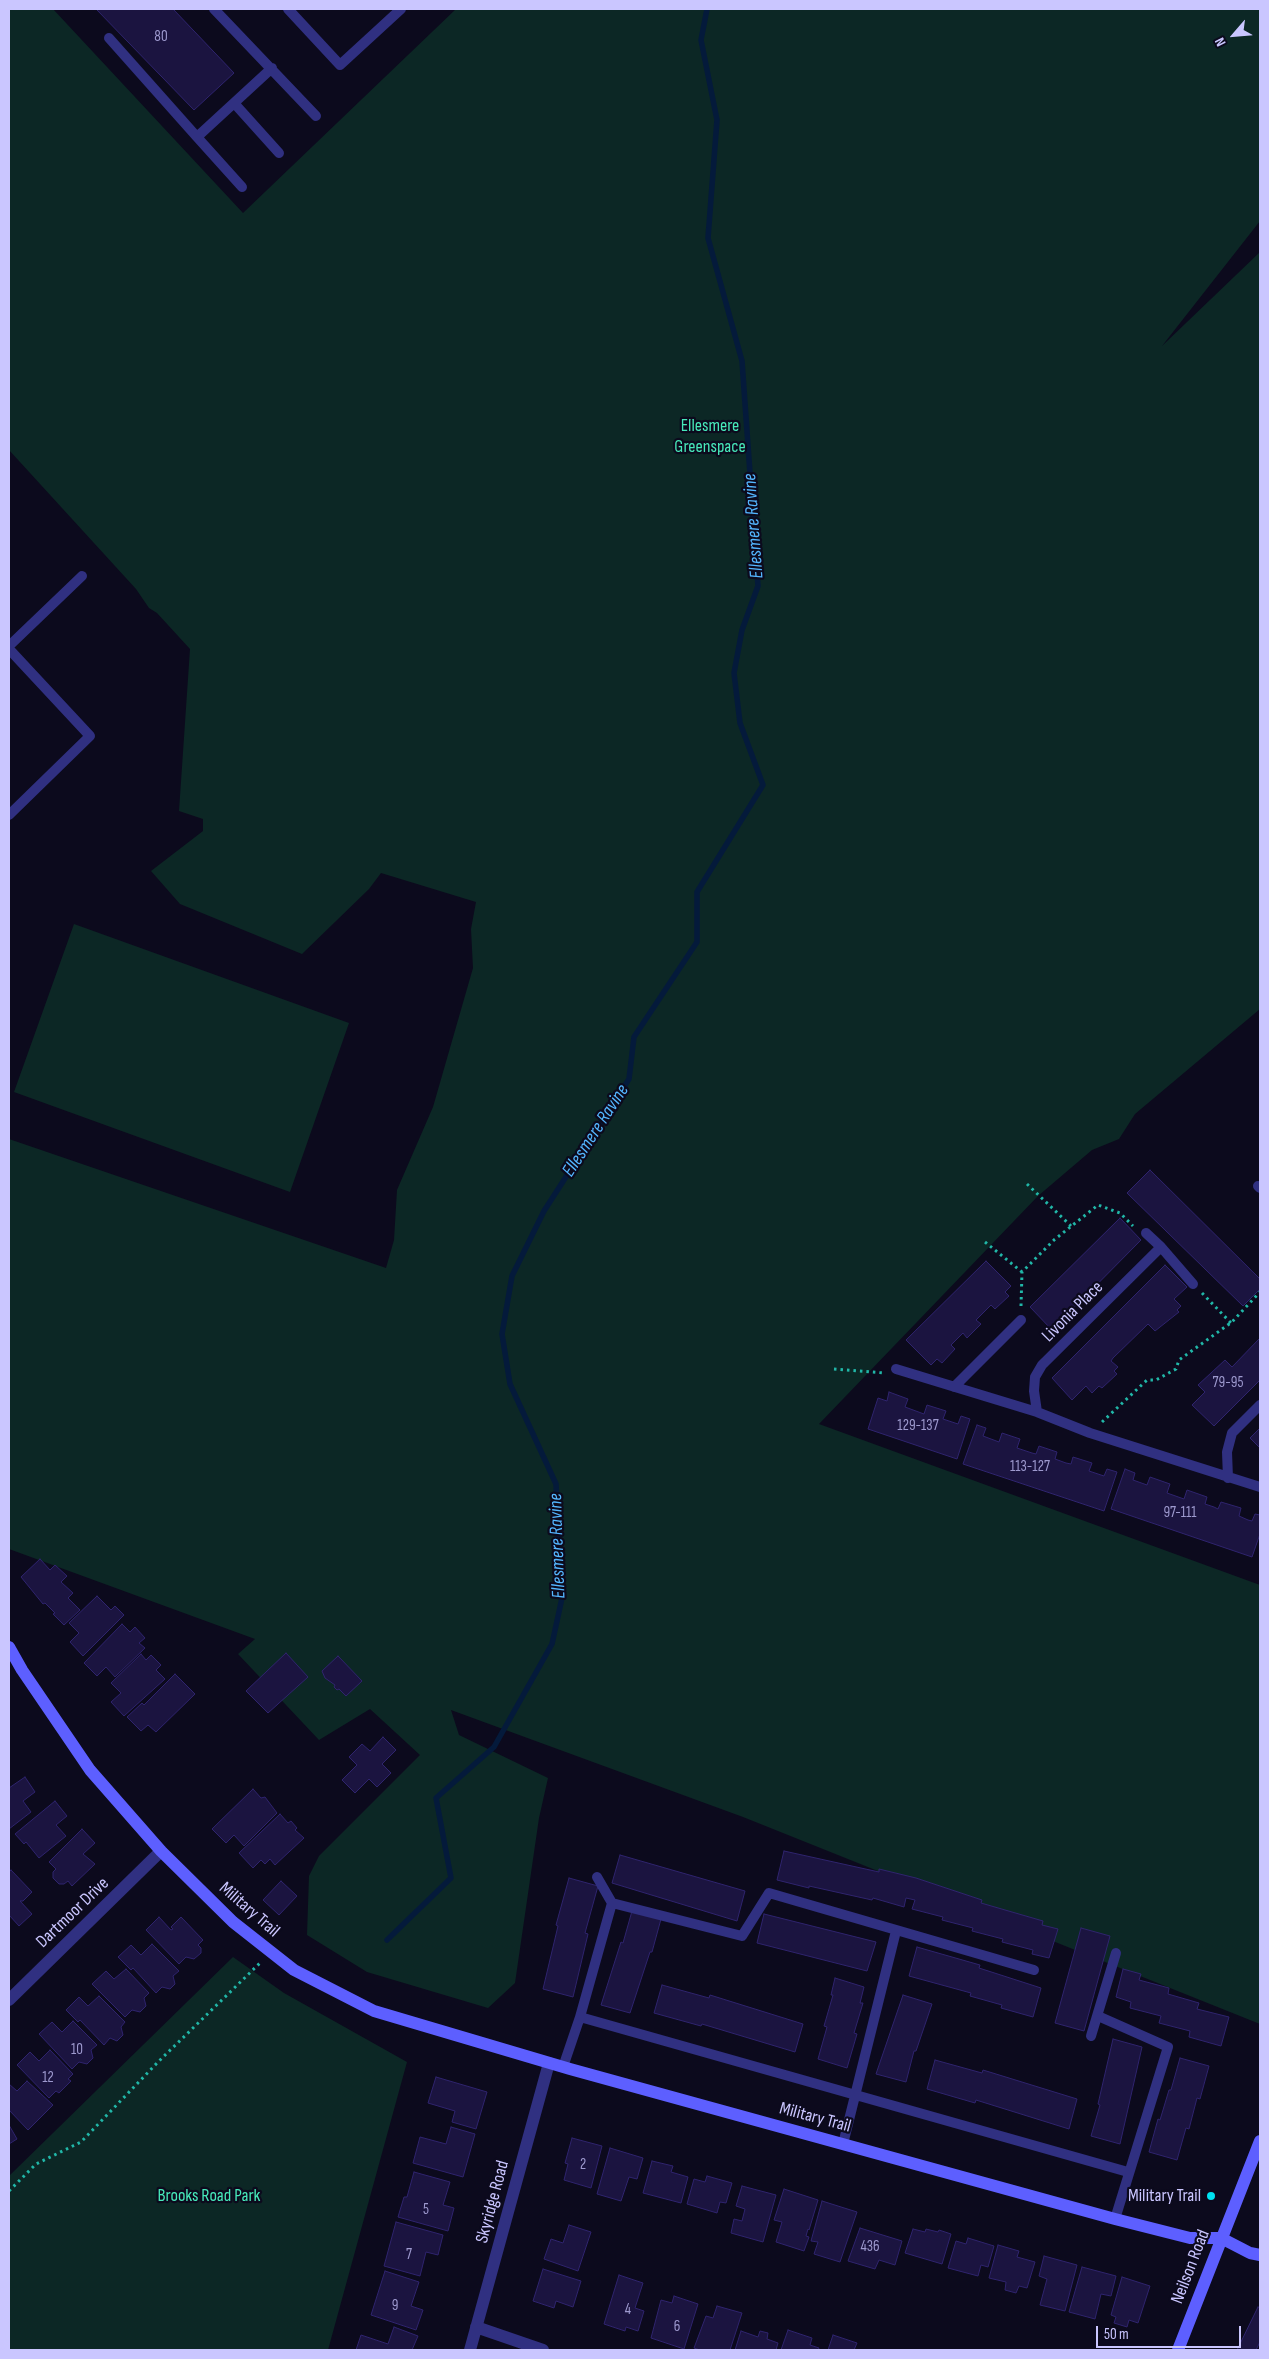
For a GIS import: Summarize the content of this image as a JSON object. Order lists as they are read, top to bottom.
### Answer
{
  "streets": {
    "street": [
      "Military Trail",
      "Dartmoor Drive",
      "Skyridge Road",
      "Neilson Road"
    ],
    "lane": ["Livonia Place"]
  },
  "crossings": [
    ["Military Trail", "Dartmoor Drive"],
    ["Military Trail", "Skyridge Road"],
    ["Military Trail", "Neilson Road"]
  ],
  "water": ["Ellesmere Ravine"],
  "parks": ["Ellesmere Greenspace", "Brooks Road Park"],
  "places": ["Military Trail"],
  "house_numbers": [
    "80",
    "79-95",
    "129-137",
    "113-127",
    "97-111",
    "10",
    "12",
    "2",
    "5",
    "436",
    "7",
    "9",
    "4",
    "6"
  ],
  "scale_bar": "50 m",
  "north": "bottom left"
}
